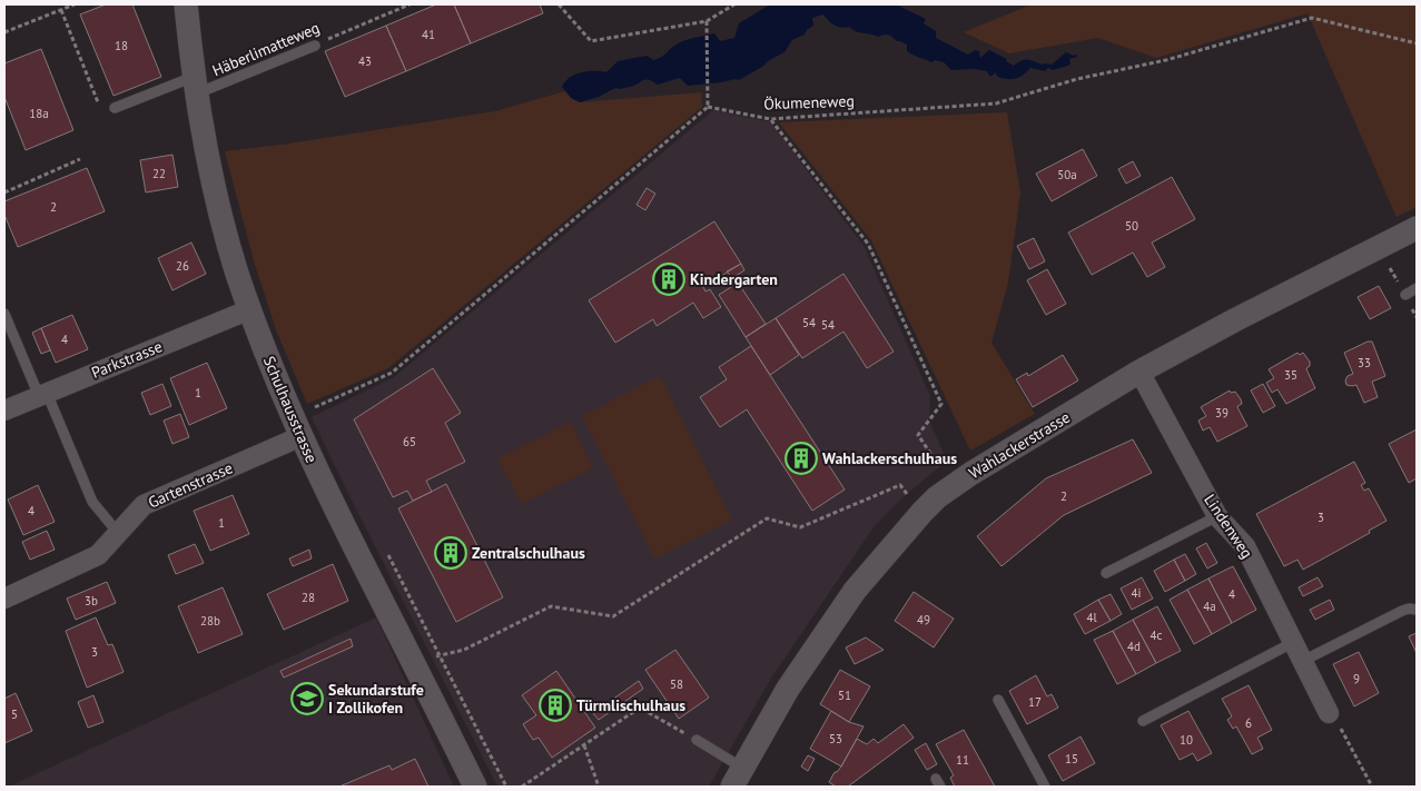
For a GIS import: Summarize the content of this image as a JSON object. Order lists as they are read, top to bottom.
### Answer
{
  "streets": {
    "street": [
      "Parkstrasse",
      "Schulhausstrasse",
      "Wahlackerstrasse",
      "Gartenstrasse",
      "Lindenweg"
    ],
    "lane": ["Häberlimatteweg"],
    "path": ["Ökumeneweg"]
  },
  "crossings": [
    ["Häberlimatteweg", "Schulhausstrasse"],
    ["Parkstrasse", "Schulhausstrasse"],
    ["Schulhausstrasse", "Gartenstrasse"],
    ["Wahlackerstrasse", "Lindenweg"]
  ],
  "places": {
    "building": [
      "Kindergarten",
      "Wahlackerschulhaus",
      "Zentralschulhaus",
      "Türmlischulhaus"
    ],
    "school or university": ["Sekundarstufe I Zollikofen"]
  },
  "house_numbers": [
    "41",
    "18",
    "43",
    "18a",
    "22",
    "50a",
    "2",
    "50",
    "26",
    "54",
    "54",
    "4",
    "33",
    "35",
    "1",
    "39",
    "65",
    "2",
    "4",
    "3",
    "1",
    "4i",
    "4",
    "28",
    "3b",
    "4a",
    "4l",
    "49",
    "28b",
    "4c",
    "4d",
    "3",
    "9",
    "58",
    "51",
    "17",
    "5",
    "6",
    "53",
    "10",
    "15",
    "11"
  ]
}
